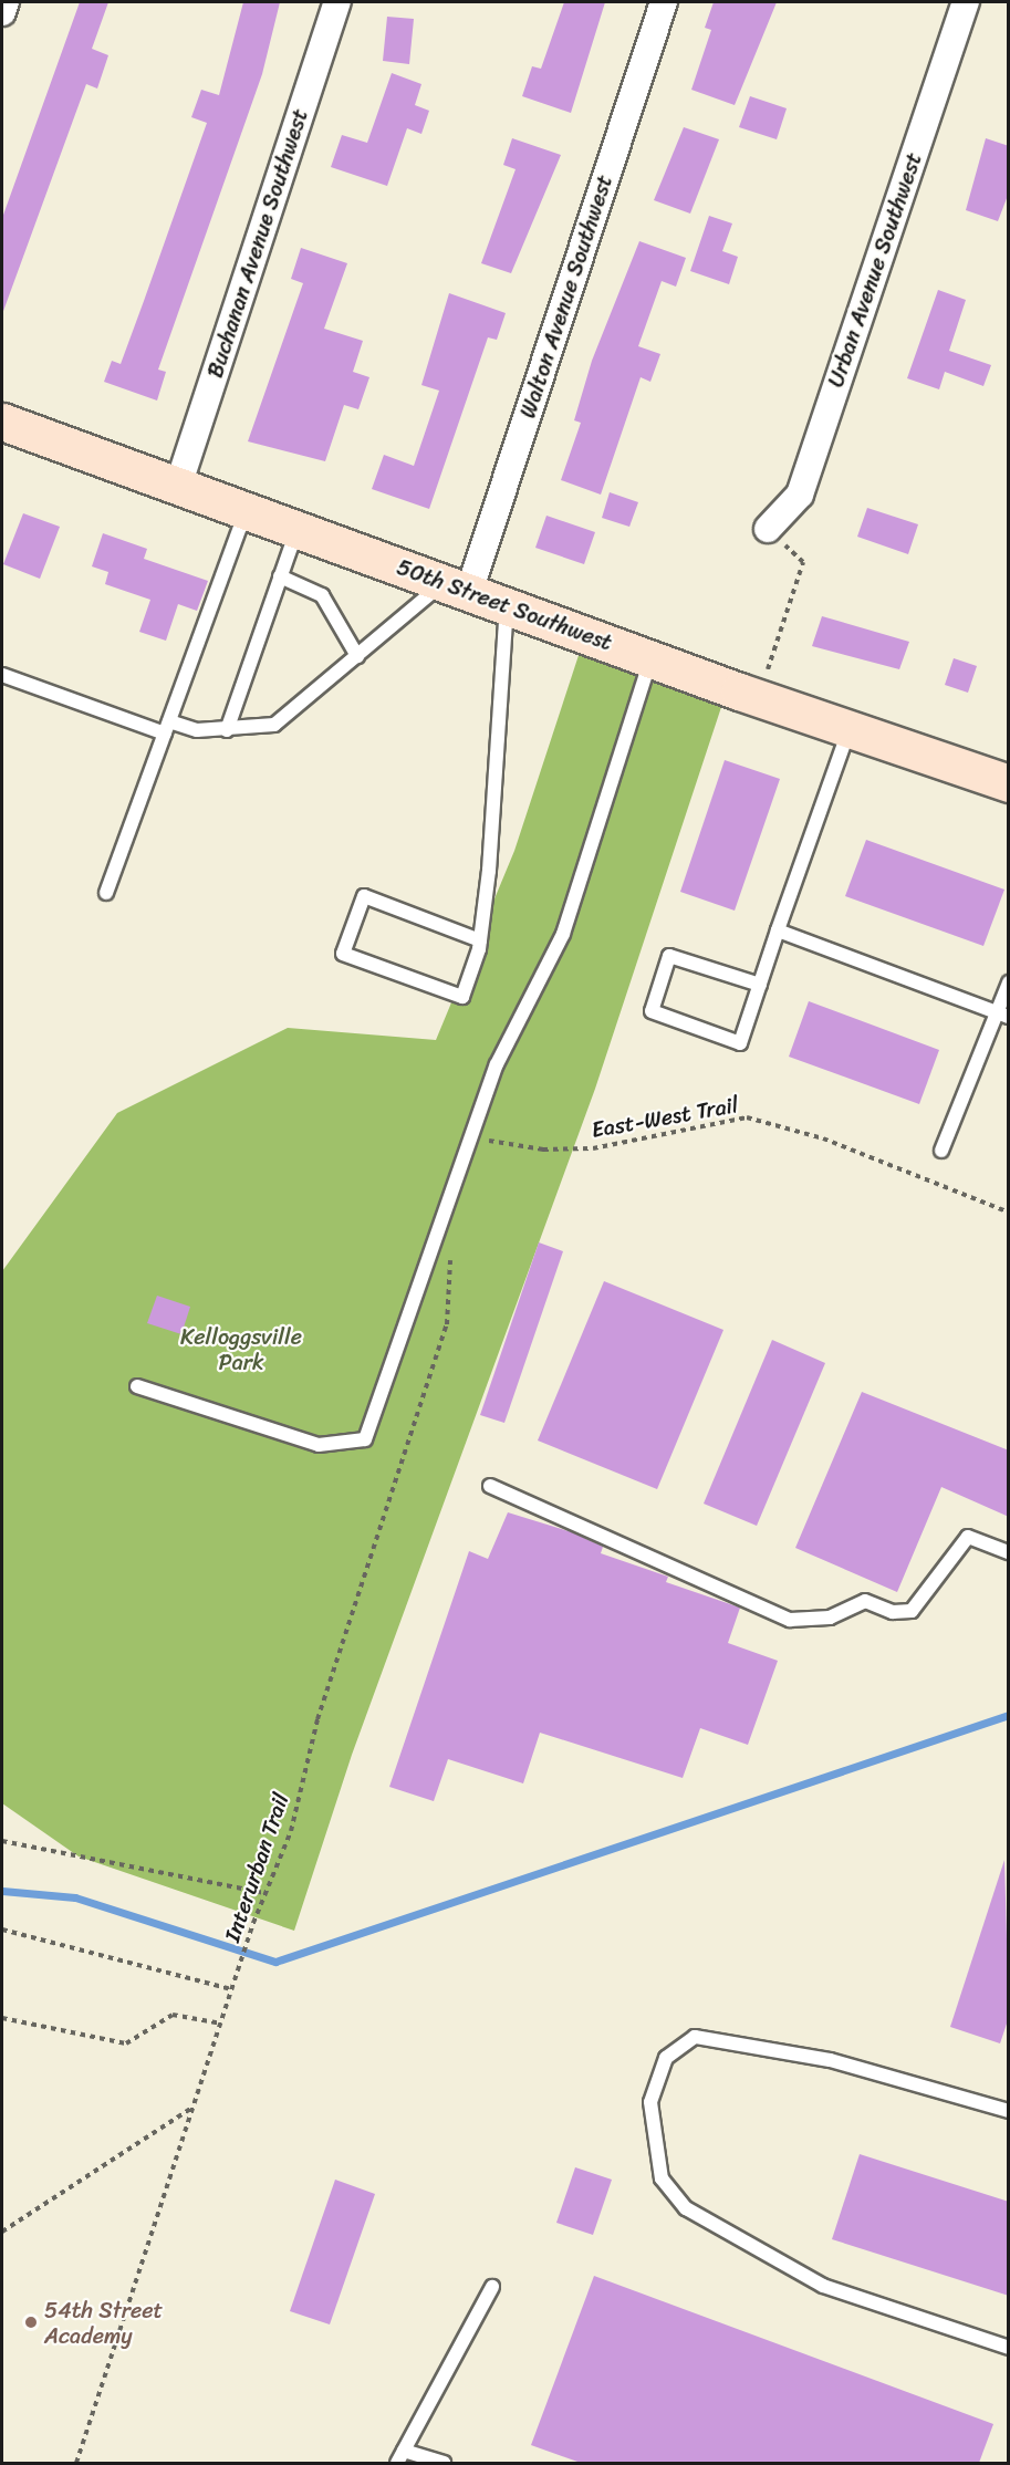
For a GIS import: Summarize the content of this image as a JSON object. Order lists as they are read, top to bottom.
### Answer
{
  "streets": {
    "street": [
      "Buchanan Avenue Southwest",
      "Urban Avenue Southwest",
      "Walton Avenue Southwest",
      "50th Street Southwest"
    ],
    "path": ["East-West Trail", "Interurban Trail"]
  },
  "crossings": [
    ["Buchanan Avenue Southwest", "50th Street Southwest"],
    ["Walton Avenue Southwest", "50th Street Southwest"]
  ],
  "parks": ["Kelloggsville Park"],
  "places": ["54th Street Academy"]
}
